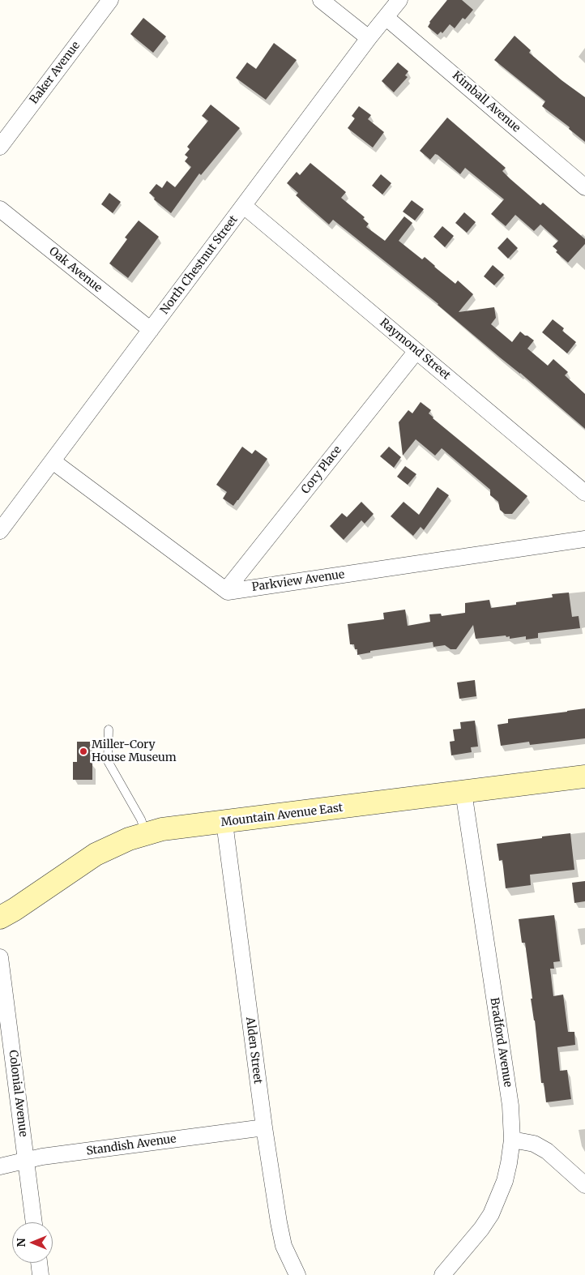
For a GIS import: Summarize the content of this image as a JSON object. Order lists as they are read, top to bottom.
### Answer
{
  "streets": {
    "street": [
      "Baker Avenue",
      "Kimball Avenue",
      "North Chestnut Street",
      "Oak Avenue",
      "Raymond Street",
      "Cory Place",
      "Parkview Avenue",
      "Mountain Avenue East",
      "Bradford Avenue",
      "Alden Street",
      "Colonial Avenue",
      "Standish Avenue"
    ]
  },
  "crossings": [
    ["Kimball Avenue", "North Chestnut Street"],
    ["North Chestnut Street", "Oak Avenue"],
    ["North Chestnut Street", "Raymond Street"],
    ["Raymond Street", "Cory Place"],
    ["Cory Place", "Parkview Avenue"],
    ["Mountain Avenue East", "Bradford Avenue"],
    ["Mountain Avenue East", "Alden Street"],
    ["Alden Street", "Standish Avenue"],
    ["Colonial Avenue", "Standish Avenue"]
  ],
  "places": ["Miller-Cory House Museum"],
  "north": "left"
}
